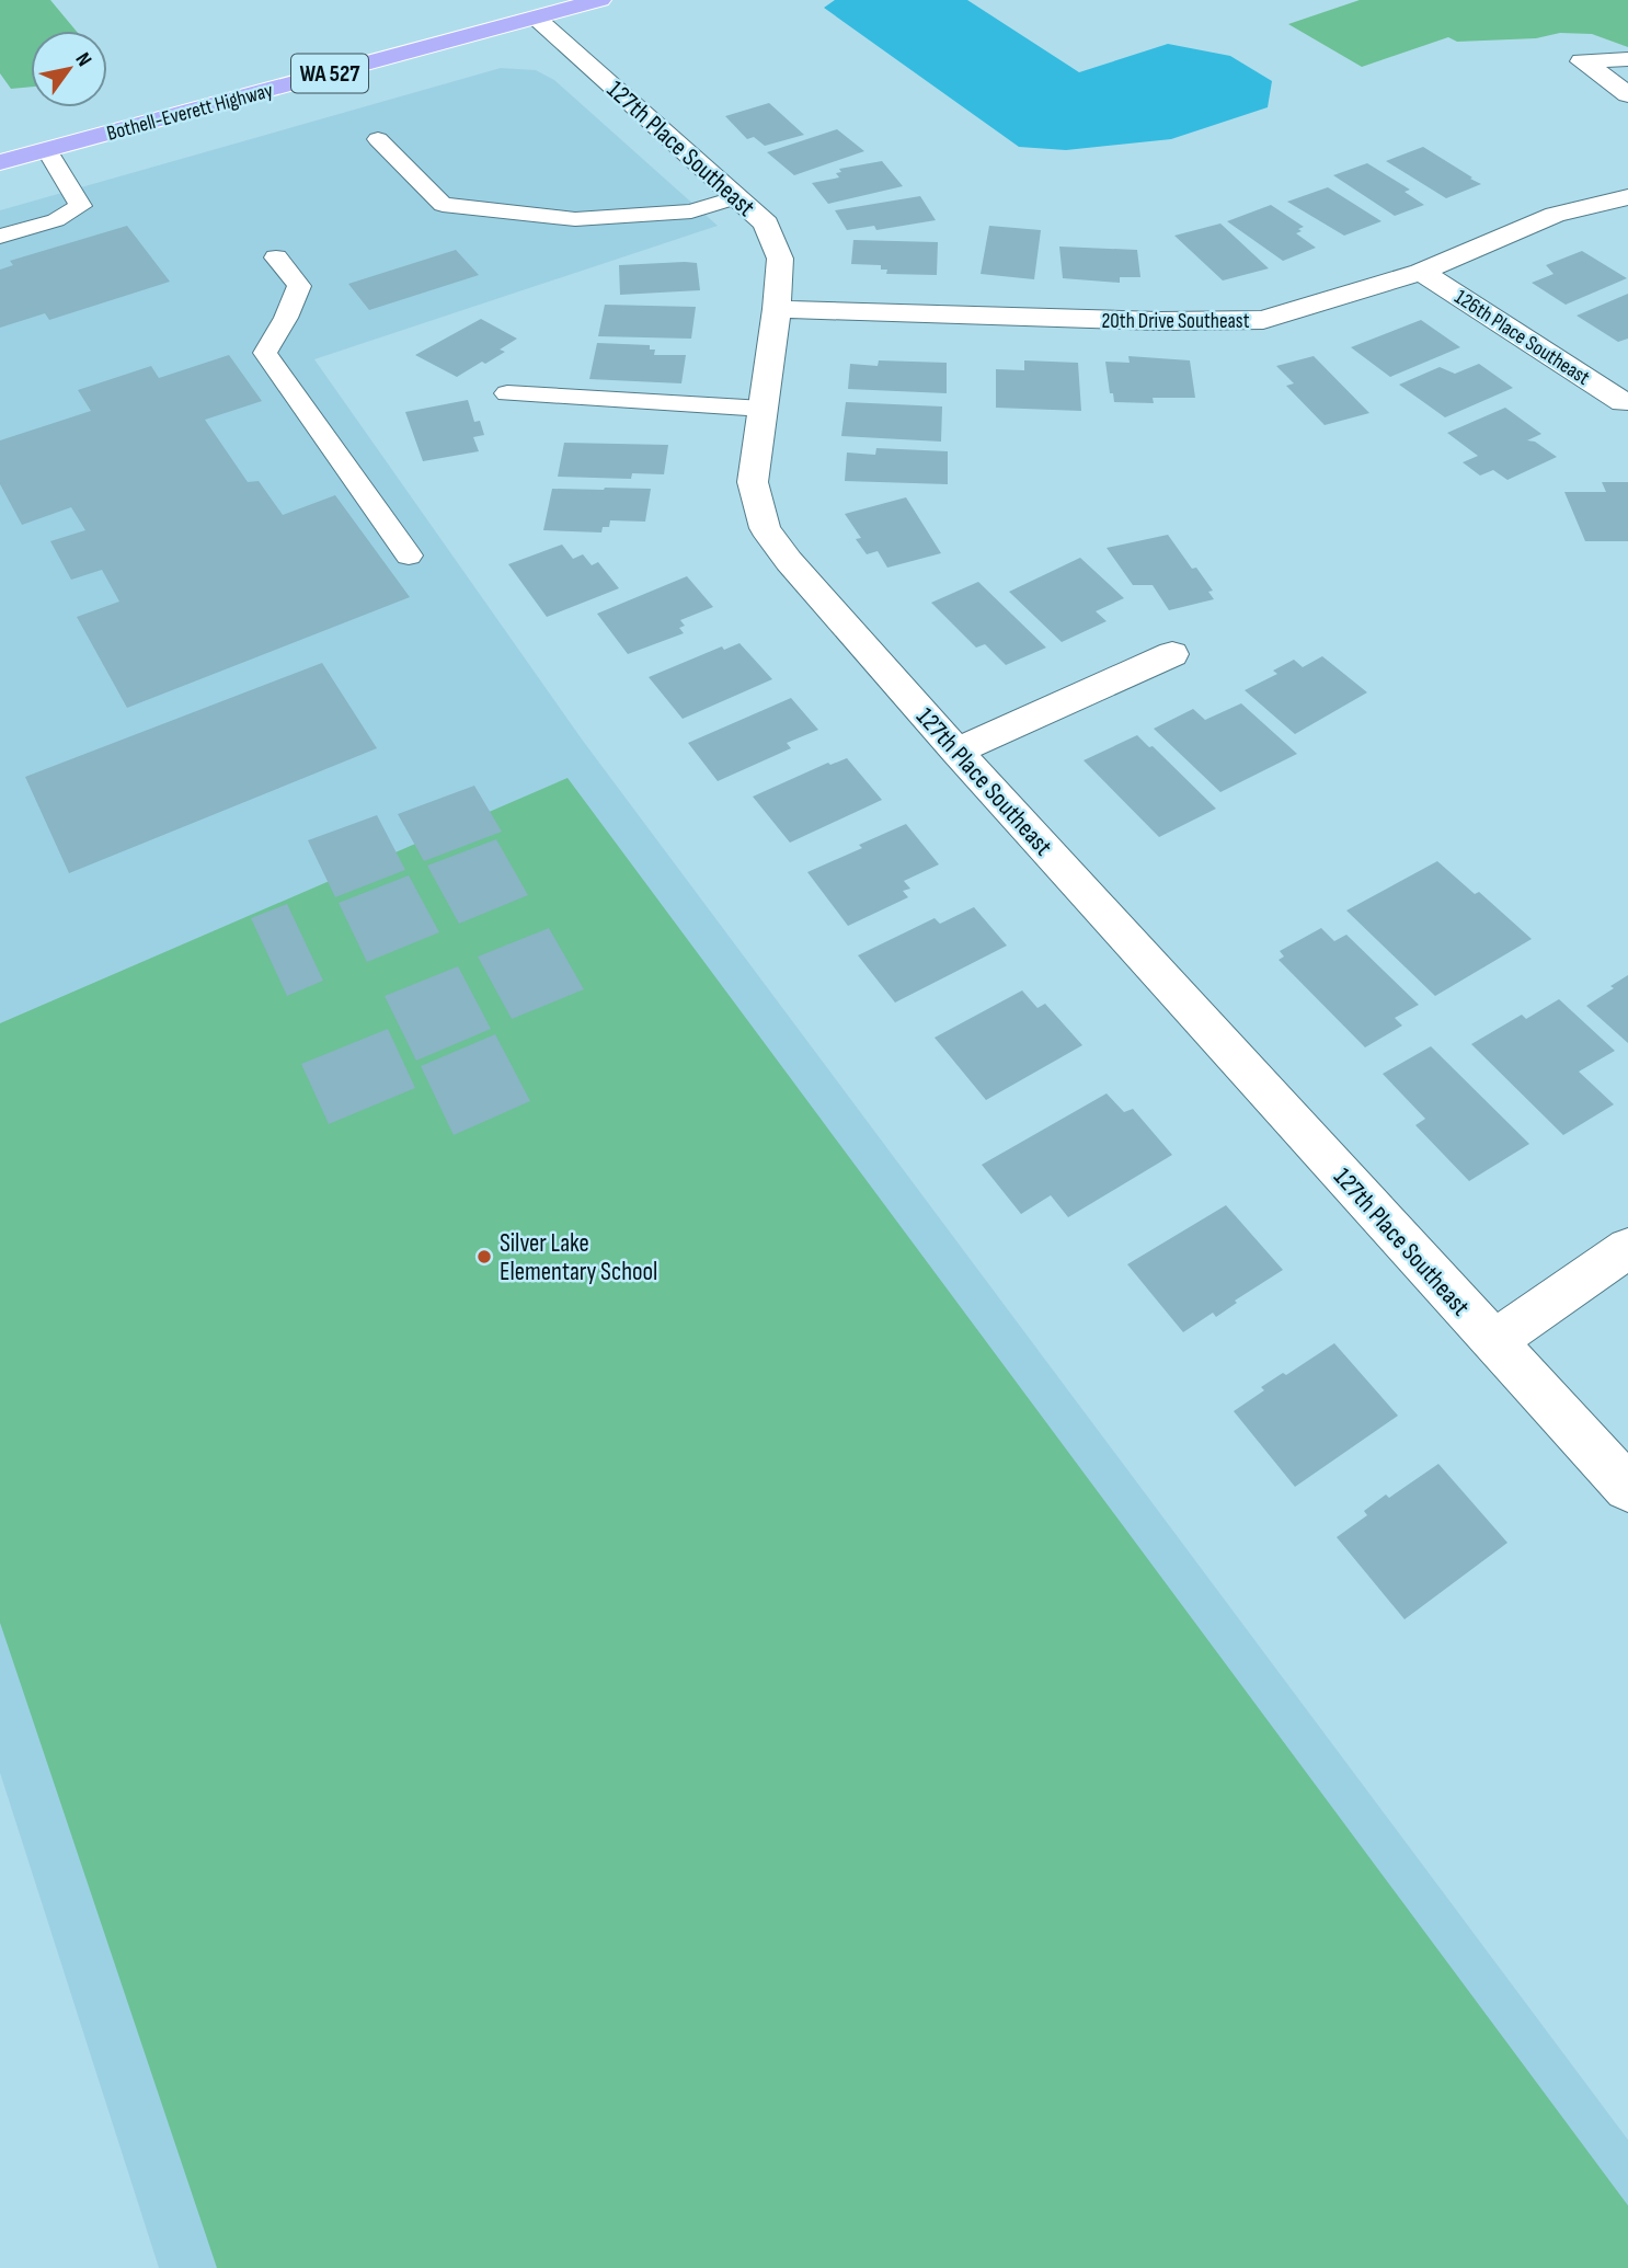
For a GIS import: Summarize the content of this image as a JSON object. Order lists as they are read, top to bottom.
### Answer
{
  "streets": {
    "main road": ["WA 527", "Bothell-Everett Highway"],
    "street": ["127th Place Southeast", "20th Drive Southeast", "126th Place Southeast"]
  },
  "crossings": [
    ["Bothell-Everett Highway", "127th Place Southeast"],
    ["127th Place Southeast", "20th Drive Southeast"],
    ["20th Drive Southeast", "126th Place Southeast"]
  ],
  "places": ["Silver Lake Elementary School"],
  "north": "top right"
}
